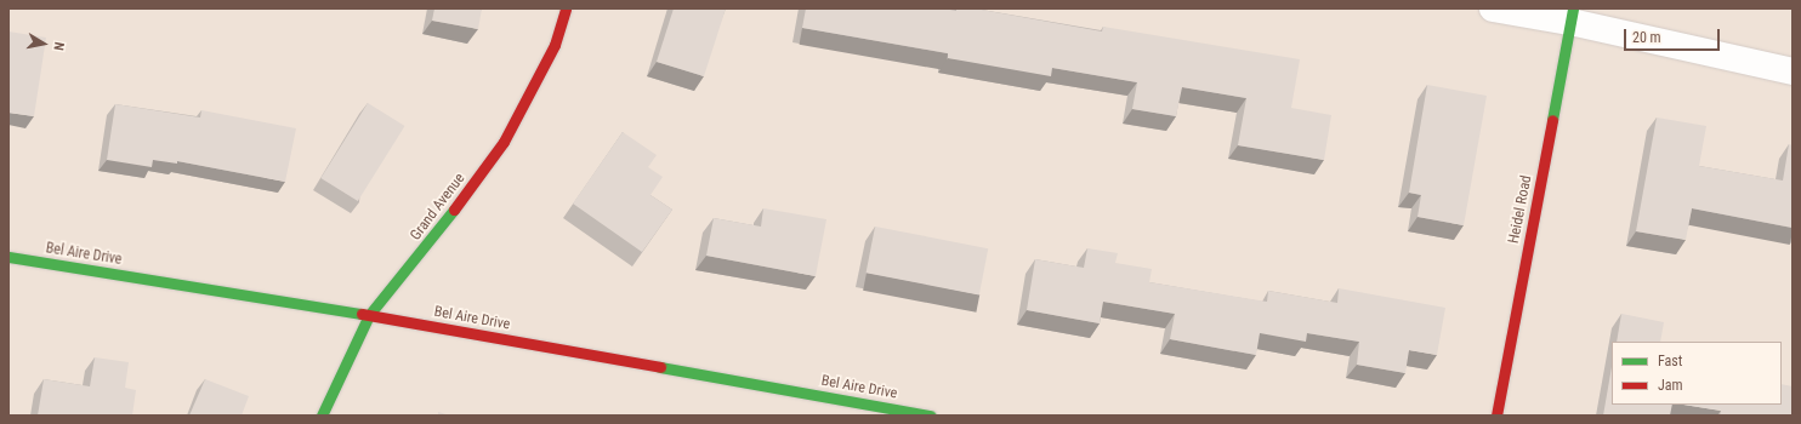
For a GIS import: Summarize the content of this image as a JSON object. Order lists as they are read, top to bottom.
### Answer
{
  "streets": {
    "street": ["Grand Avenue", "Heidel Road", "Bel Aire Drive"]
  },
  "crossings": [
    ["Grand Avenue", "Bel Aire Drive"]
  ],
  "legend": ["Fast", "Jam"],
  "scale_bar": "20 m",
  "north": "right"
}
